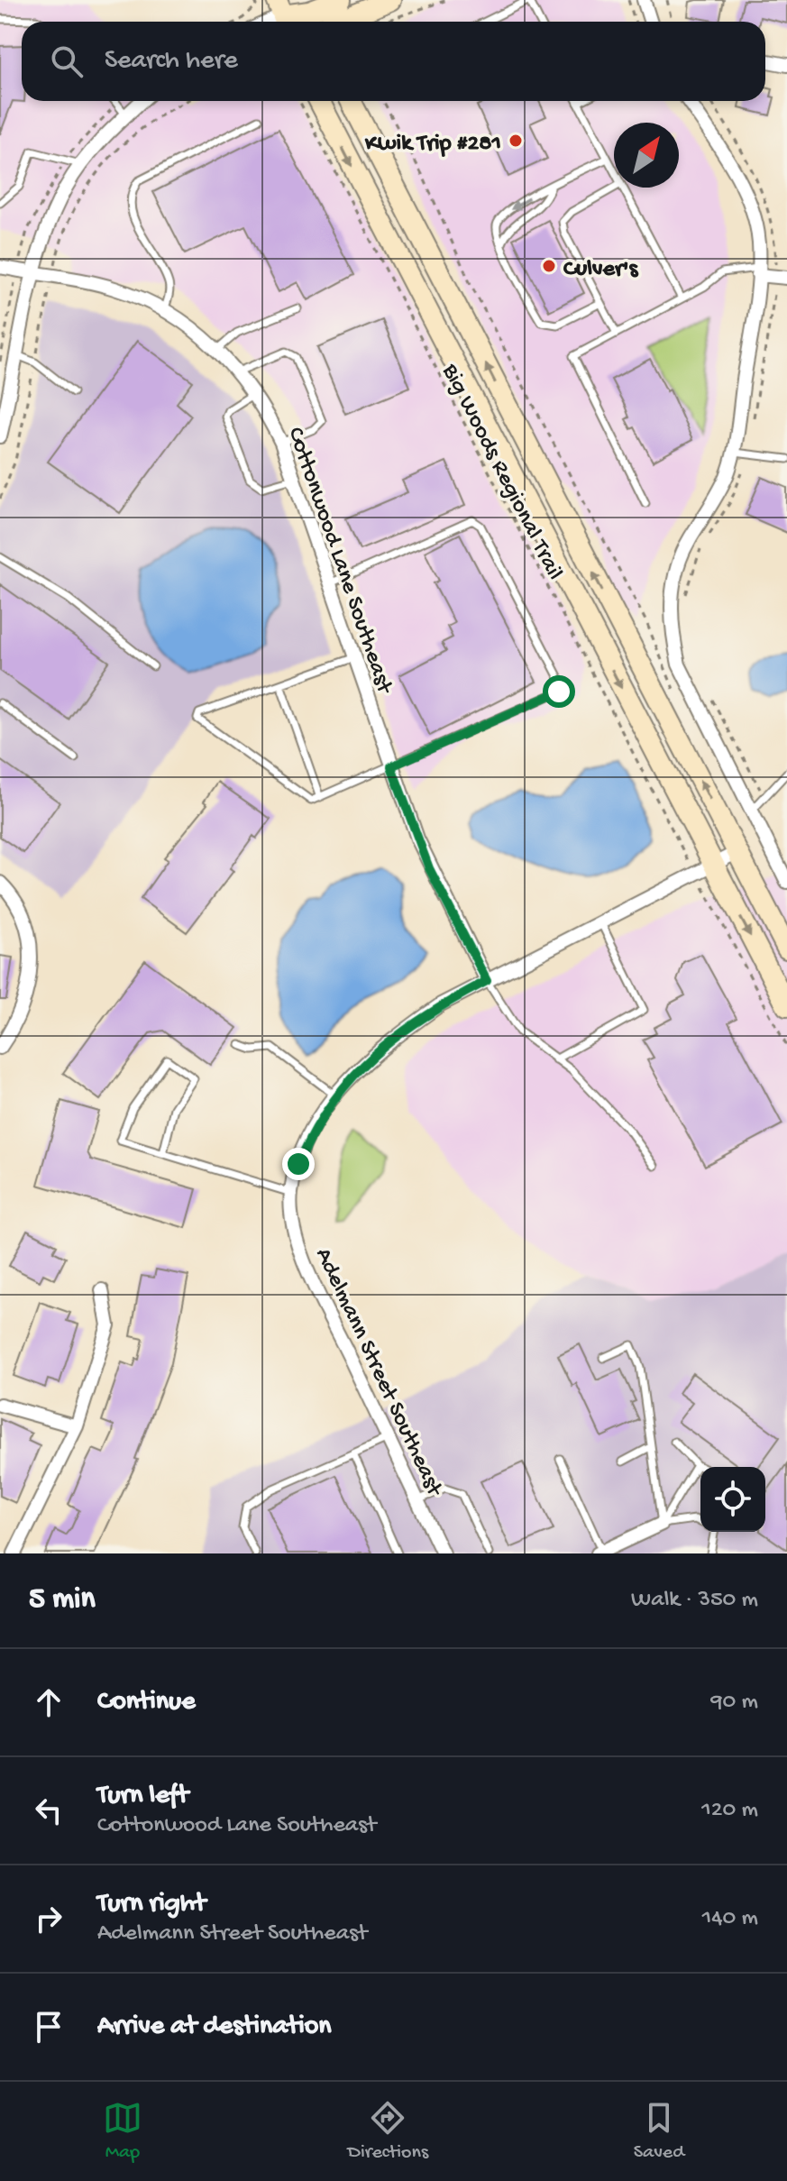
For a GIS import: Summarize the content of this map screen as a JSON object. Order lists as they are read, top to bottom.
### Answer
{
  "streets": {
    "street": ["Cottonwood Lane Southeast", "Adelmann Street Southeast"],
    "path": ["Big Woods Regional Trail"]
  },
  "crossings": [
    ["Cottonwood Lane Southeast", "Adelmann Street Southeast"]
  ],
  "places": ["Kwik Trip #281", "Culver's"],
  "north": "top right",
  "page": {
    "search": "Search here",
    "heading": ["5 min", "Walk · 350 m"],
    "list": [
      ["Continue", "90 m"],
      ["Turn left", "Cottonwood Lane Southeast", "120 m"],
      ["Turn right", "Adelmann Street Southeast", "140 m"],
      "Arrive at destination"
    ],
    "nav": ["Map", "Directions", "Saved"]
  }
}
